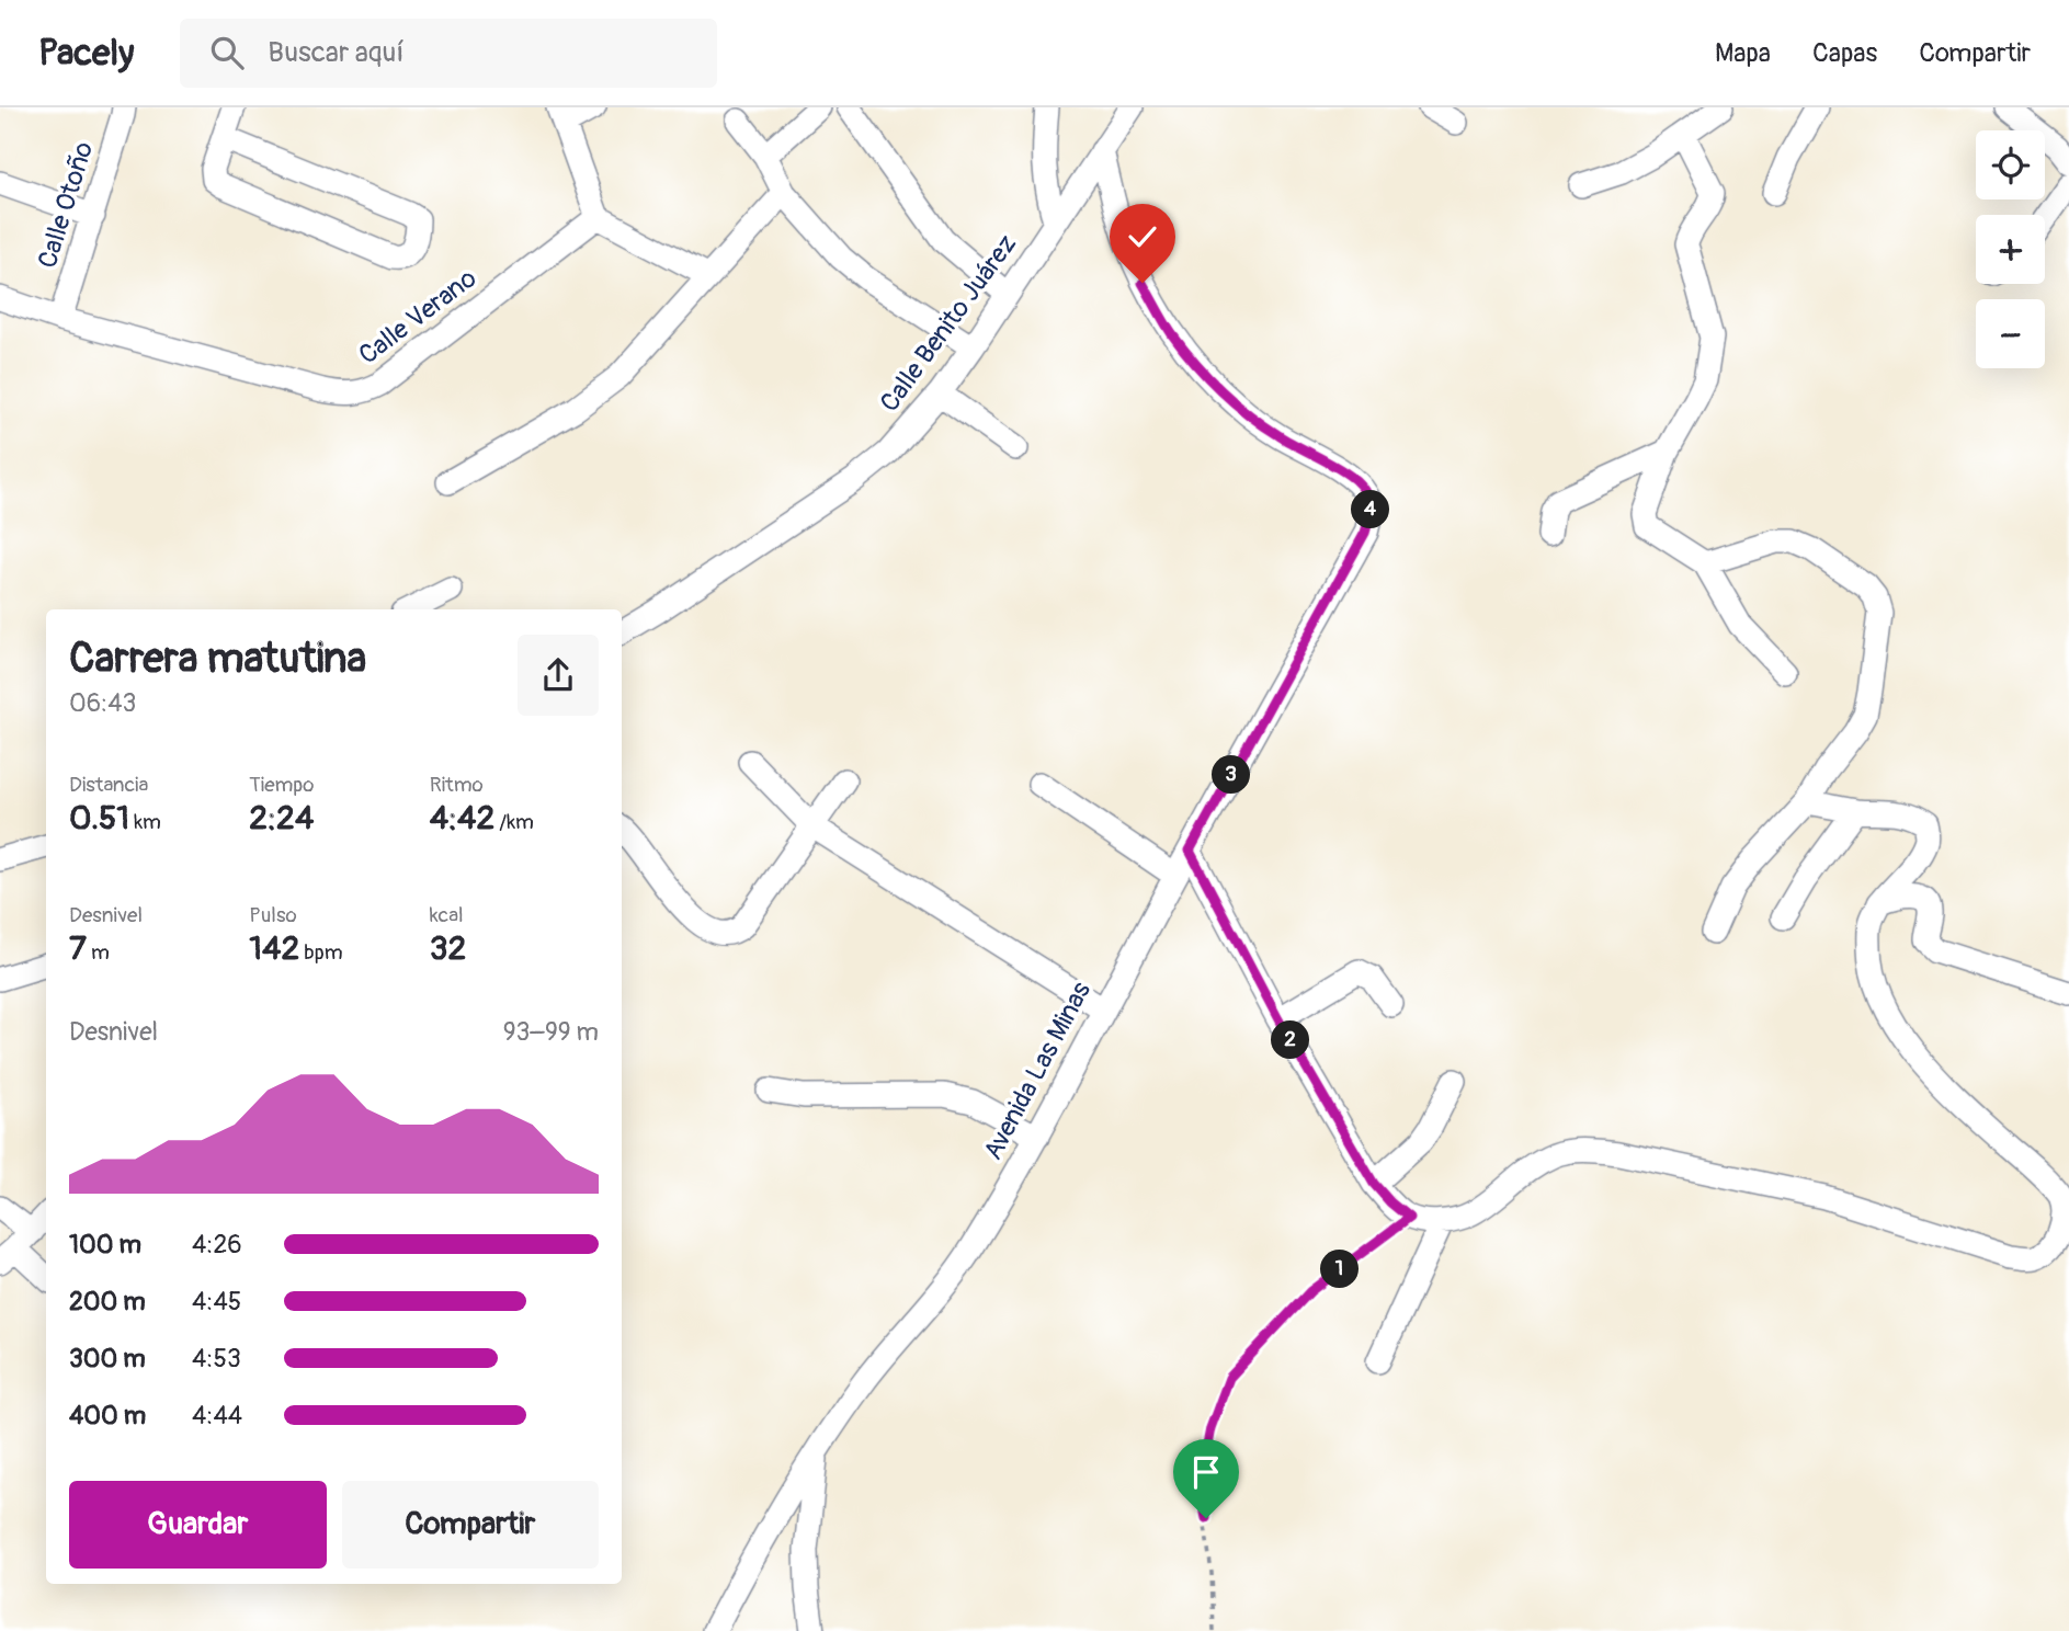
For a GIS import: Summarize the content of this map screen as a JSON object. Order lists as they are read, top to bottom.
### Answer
{
  "streets": {
    "street": [
      "Calle Otoño",
      "Calle Verano",
      "Calle Benito Juárez",
      "Avenida Las Minas"
    ]
  },
  "crossings": [
    ["Calle Otoño", "Calle Verano"],
    ["Calle Benito Juárez", "Avenida Las Minas"]
  ],
  "page": {
    "header": "Pacely",
    "search": "Buscar aquí",
    "nav": ["Mapa", "Capas", "Compartir"],
    "map_buttons": ["+", "−"],
    "pins": [
      "4",
      "3",
      "2",
      "1"
    ],
    "heading": ["Carrera matutina", "06:43"],
    "stats": [
      ["Distancia", "0.51 km"],
      ["Tiempo", "2:24"],
      ["Ritmo", "4:42 /km"],
      ["Desnivel", "7 m"],
      ["Pulso", "142 bpm"],
      ["kcal", "32"]
    ],
    "chart": ["Desnivel", "93–99 m"],
    "list": [
      {
        "name": "100 m",
        "note": "4:26"
      },
      {
        "name": "200 m",
        "note": "4:45"
      },
      {
        "name": "300 m",
        "note": "4:53"
      },
      {
        "name": "400 m",
        "note": "4:44"
      }
    ],
    "buttons": ["Guardar", "Compartir"]
  }
}
